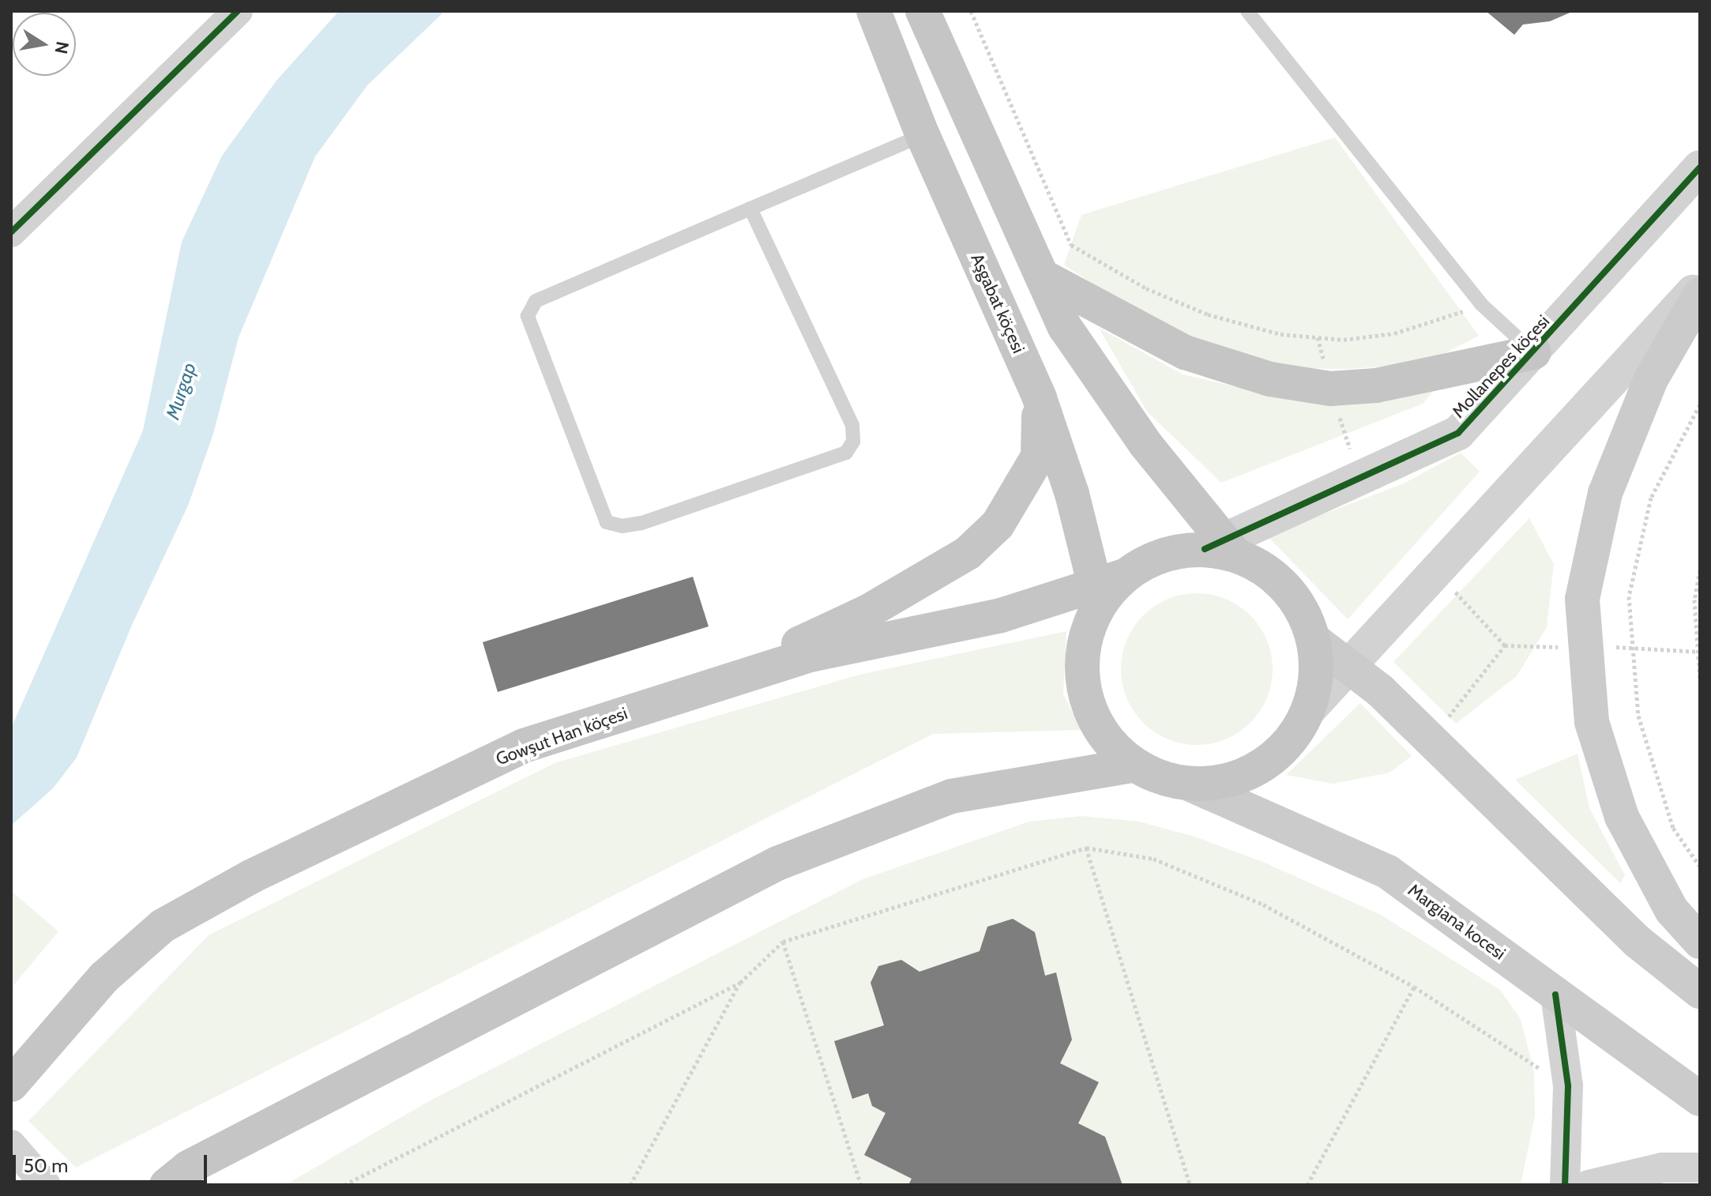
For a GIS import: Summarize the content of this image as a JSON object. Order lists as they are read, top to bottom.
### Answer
{
  "streets": {
    "main road": ["Aşgabat köçesi", "Gowşut Han köçesi", "Margiana kocesi"],
    "street": ["Mollanepes köçesi"]
  },
  "crossings": [
    ["Aşgabat köçesi", "Gowşut Han köçesi"],
    ["Mollanepes köçesi", "Gowşut Han köçesi"]
  ],
  "water": ["Murgap"],
  "scale_bar": "50 m",
  "north": "right"
}
